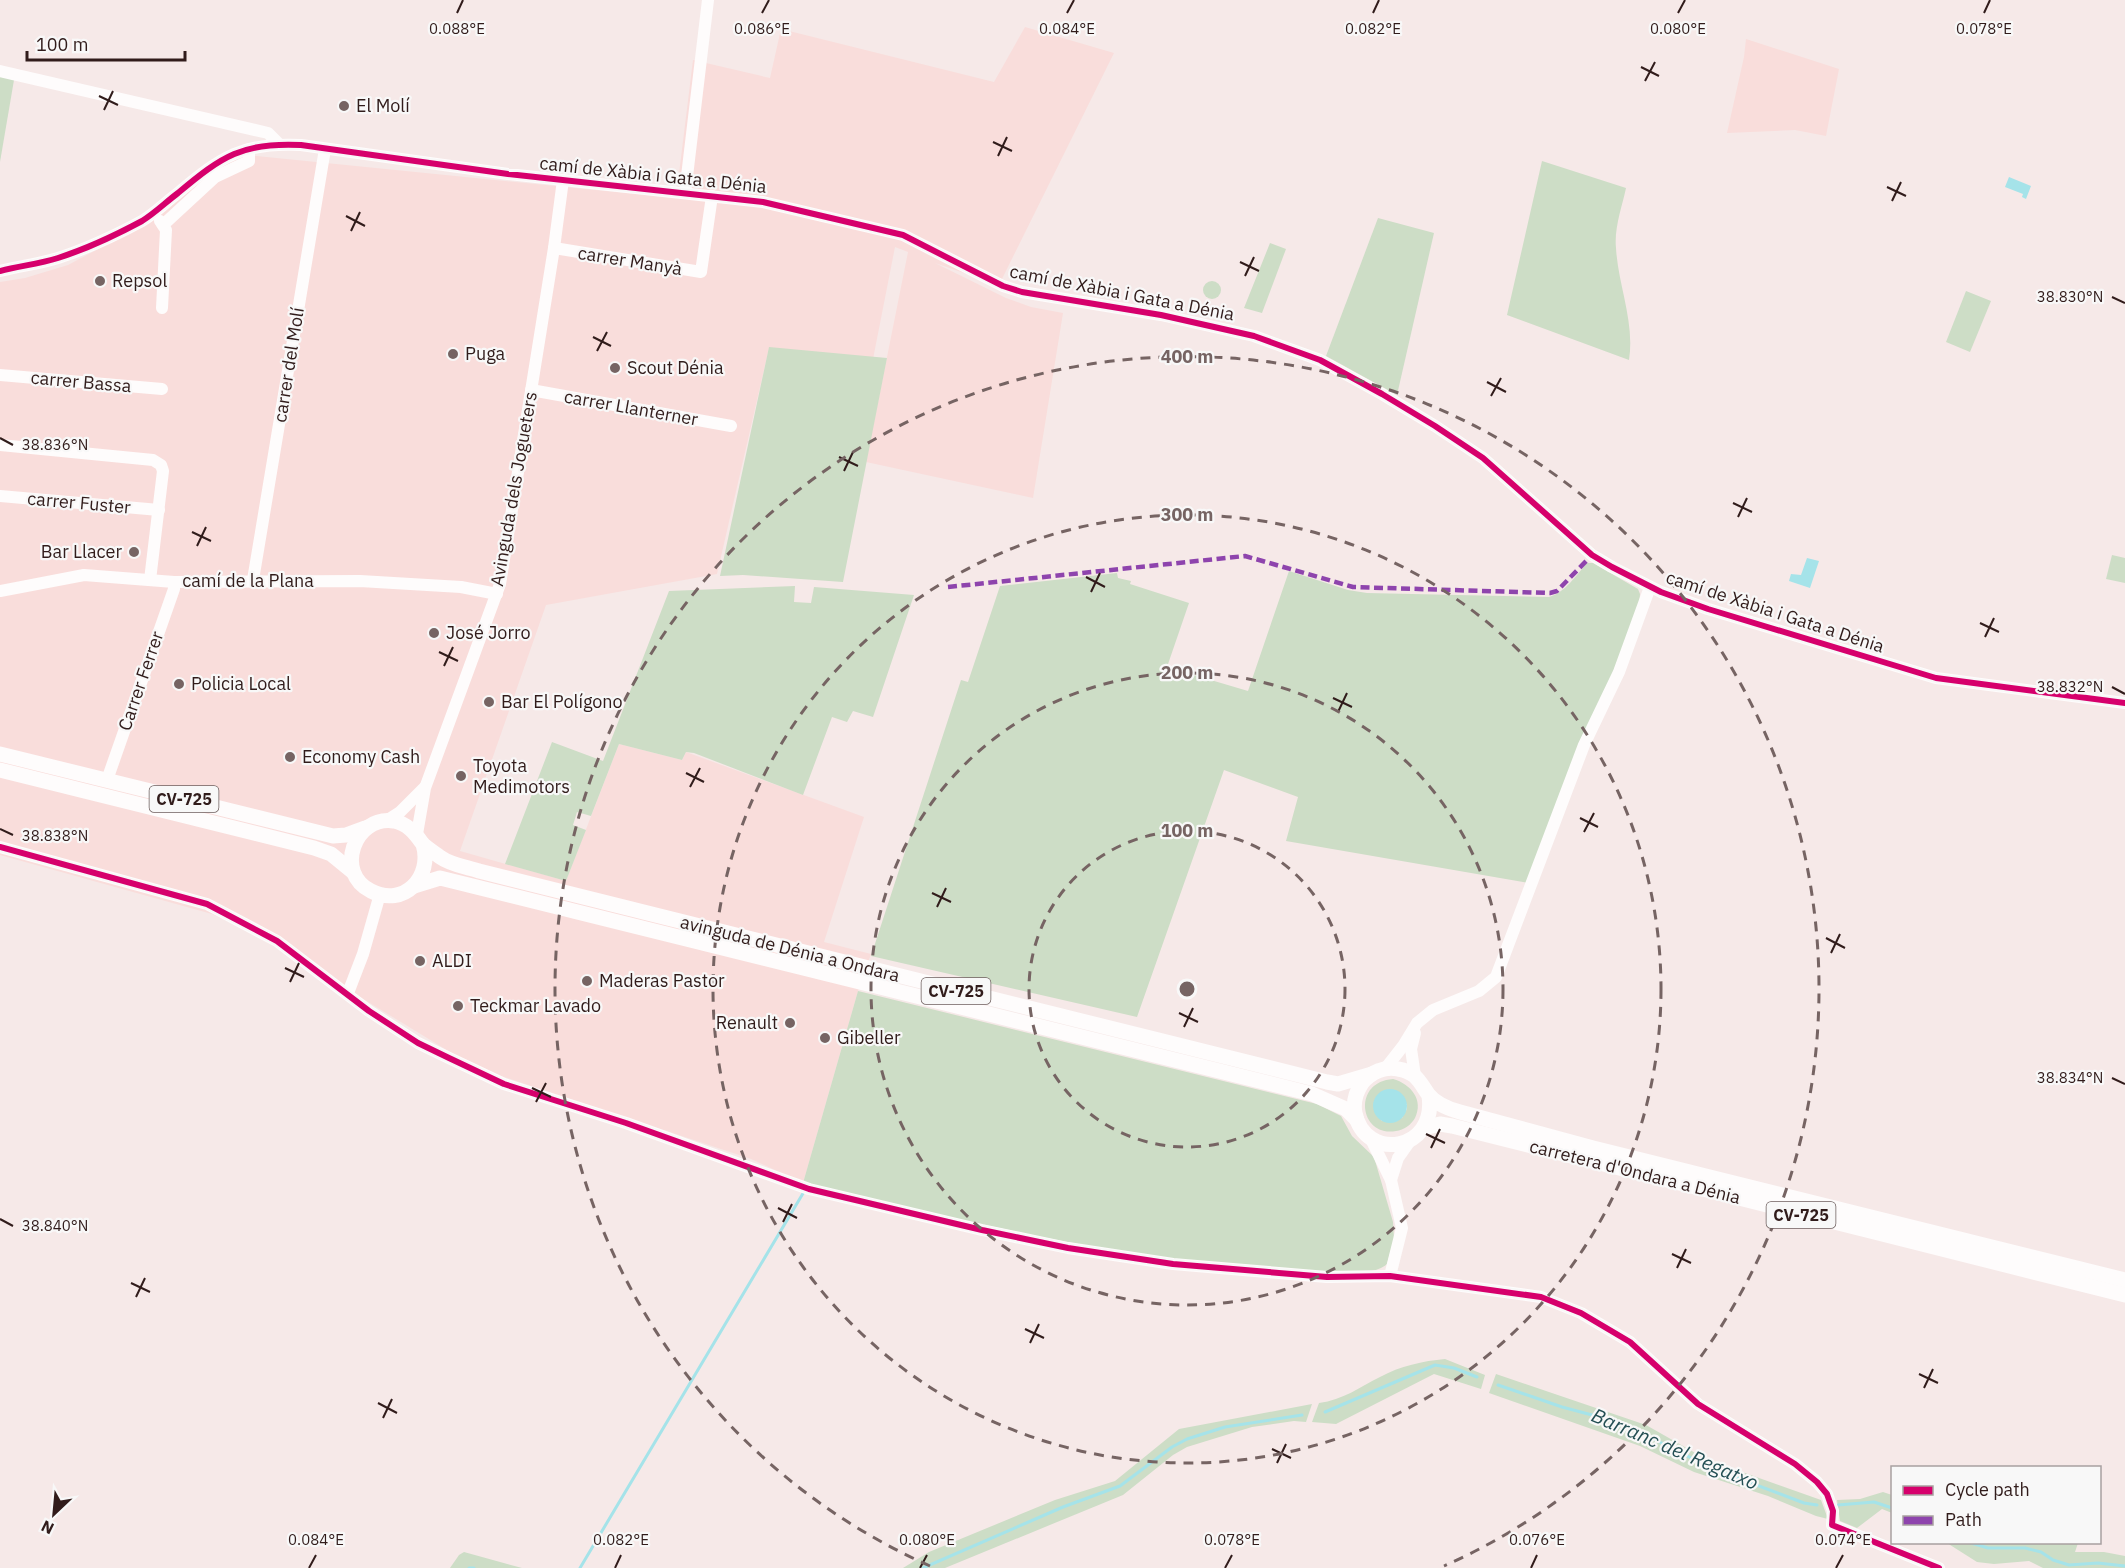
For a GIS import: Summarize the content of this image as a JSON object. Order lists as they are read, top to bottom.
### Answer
{
  "streets": {
    "main road": ["CV-725", "avinguda de Dénia a Ondara", "carretera d'Ondara a Dénia"],
    "street": [
      "camí de Xàbia i Gata a Dénia",
      "carrer Manyà",
      "carrer del Molí",
      "carrer Bassa",
      "carrer Llanterner",
      "Avinguda dels Jogueters",
      "carrer Fuster",
      "camí de la Plana",
      "Carrer Ferrer"
    ]
  },
  "crossings": [
    ["camí de Xàbia i Gata a Dénia", "carrer Manyà"],
    ["camí de Xàbia i Gata a Dénia", "carrer del Molí"],
    ["camí de Xàbia i Gata a Dénia", "Avinguda dels Jogueters"],
    ["carrer Manyà", "Avinguda dels Jogueters"],
    ["carrer del Molí", "camí de la Plana"],
    ["carrer Llanterner", "Avinguda dels Jogueters"],
    ["Avinguda dels Jogueters", "camí de la Plana"],
    ["Avinguda dels Jogueters", "CV-725"],
    ["Avinguda dels Jogueters", "avinguda de Dénia a Ondara"],
    ["camí de la Plana", "Carrer Ferrer"],
    ["Carrer Ferrer", "CV-725"],
    ["CV-725", "avinguda de Dénia a Ondara"],
    ["CV-725", "carretera d'Ondara a Dénia"],
    ["avinguda de Dénia a Ondara", "carretera d'Ondara a Dénia"]
  ],
  "water": ["Barranc del Regatxo"],
  "places": [
    "El Molí",
    "Repsol",
    "Puga",
    "Scout Dénia",
    "Bar Llacer",
    "José Jorro",
    "Policia Local",
    "Bar El Polígono",
    "Economy Cash",
    "Toyota Medimotors",
    "ALDI",
    "Maderas Pastor",
    "Teckmar Lavado",
    "Renault",
    "Gibeller"
  ],
  "legend": ["Cycle path", "Path"],
  "scale_bar": "100 m",
  "north": "bottom left",
  "coordinates": [
    "0.088°E",
    "0.086°E",
    "0.084°E",
    "0.082°E",
    "0.080°E",
    "0.078°E",
    "38.830°N",
    "38.836°N",
    "38.832°N",
    "38.838°N",
    "38.834°N",
    "38.840°N",
    "0.076°E",
    "0.074°E"
  ],
  "rings": [
    "400 m",
    "300 m",
    "200 m",
    "100 m"
  ]
}
